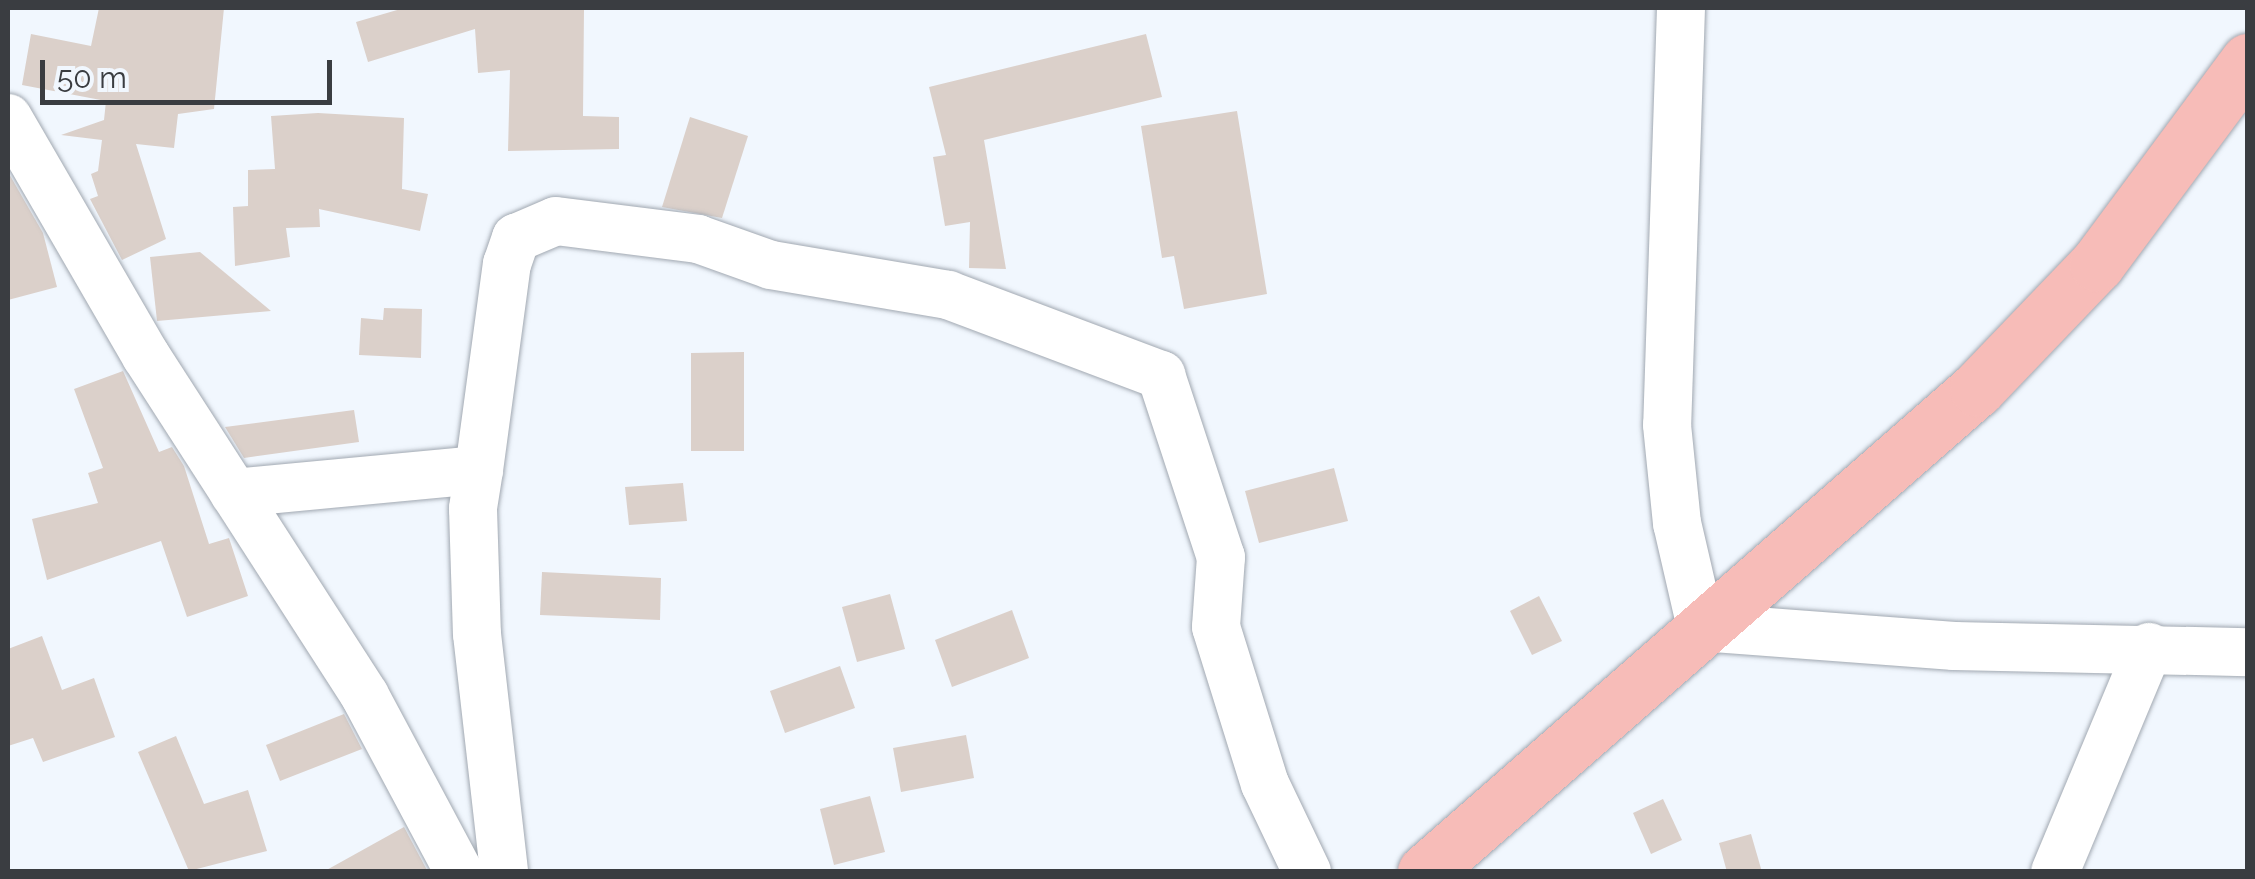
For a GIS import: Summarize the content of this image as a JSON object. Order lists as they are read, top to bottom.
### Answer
{
  "scale_bar": "50 m"
}
